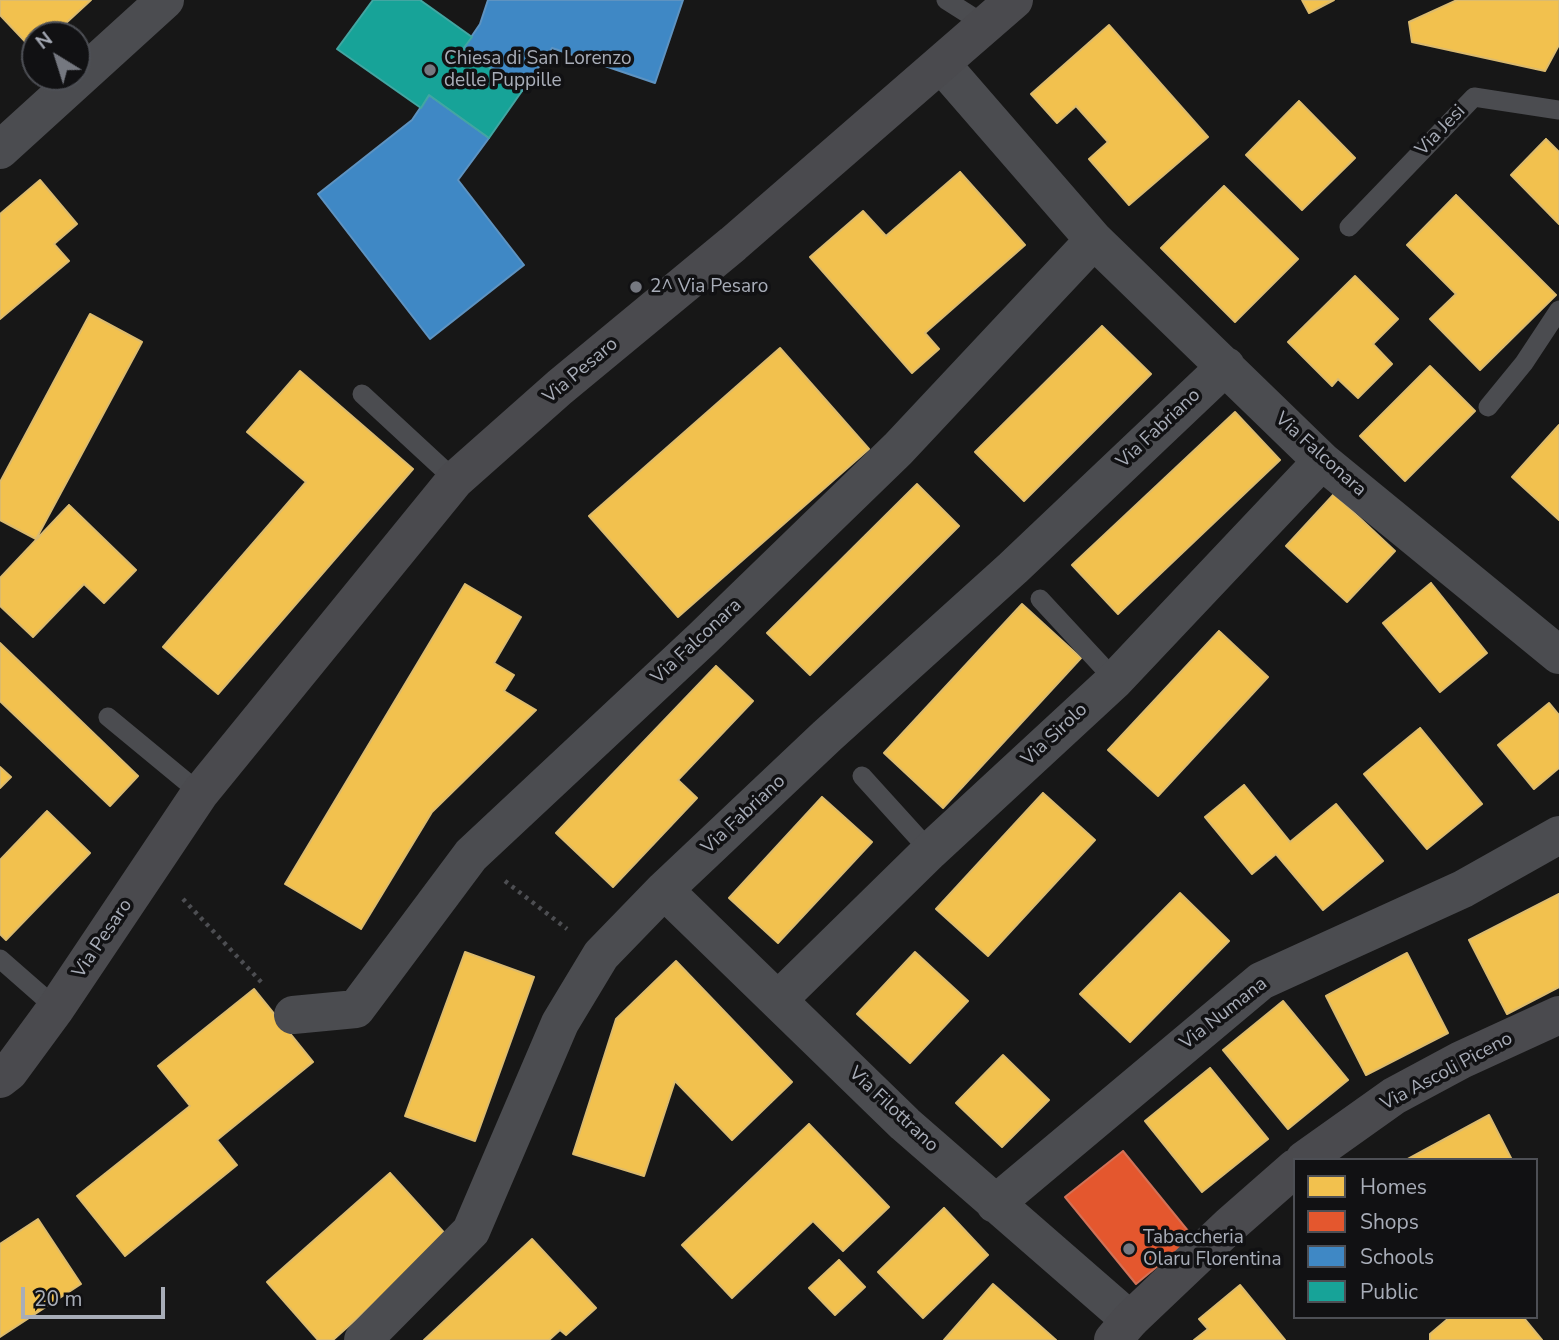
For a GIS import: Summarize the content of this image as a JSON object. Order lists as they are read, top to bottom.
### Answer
{
  "streets": {
    "street": [
      "Via Pesaro",
      "Via Fabriano",
      "Via Falconara",
      "Via Sirolo",
      "Via Numana",
      "Via Ascoli Piceno",
      "Via Filottrano"
    ],
    "lane": ["Via Jesi"]
  },
  "crossings": [
    ["Via Pesaro", "Via Falconara"],
    ["Via Fabriano", "Via Falconara"],
    ["Via Fabriano", "Via Filottrano"],
    ["Via Falconara", "Via Sirolo"],
    ["Via Sirolo", "Via Filottrano"],
    ["Via Numana", "Via Filottrano"]
  ],
  "places": ["Chiesa di San Lorenzo delle Puppille", "2^ Via Pesaro", "Tabaccheria Olaru Florentina"],
  "legend": [
    "Homes",
    "Shops",
    "Schools",
    "Public"
  ],
  "scale_bar": "20 m",
  "north": "top left"
}
